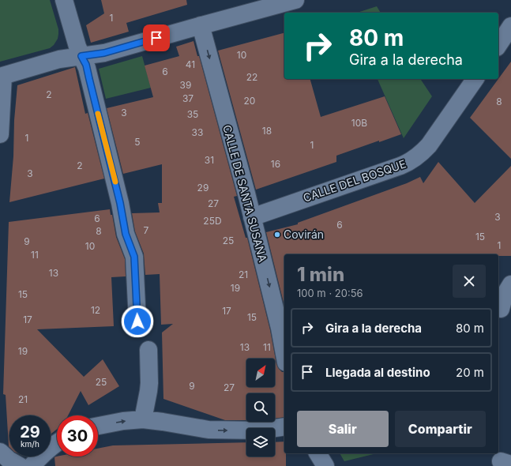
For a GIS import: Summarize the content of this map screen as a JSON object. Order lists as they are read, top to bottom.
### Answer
{
  "streets": {
    "street": ["CALLE DEL BOSQUE", "CALLE DE SANTA SUSANA"]
  },
  "crossings": [
    ["CALLE DEL BOSQUE", "CALLE DE SANTA SUSANA"]
  ],
  "places": ["Covirán"],
  "house_numbers": [
    "1",
    "10",
    "41",
    "6",
    "22",
    "39",
    "2",
    "37",
    "20",
    "8",
    "3",
    "35",
    "10B",
    "18",
    "33",
    "1",
    "5",
    "1",
    "31",
    "16",
    "2",
    "3",
    "29",
    "27",
    "3",
    "6",
    "25D",
    "6",
    "7",
    "8",
    "15",
    "25",
    "9",
    "1",
    "10",
    "11",
    "13",
    "21",
    "19",
    "15",
    "12",
    "17",
    "15",
    "17",
    "13",
    "11",
    "19",
    "25",
    "9",
    "27",
    "21"
  ],
  "north": "top right",
  "page": {
    "turn": ["80 m", "Gira a la derecha"],
    "heading": ["1 min", "100 m · 20:56"],
    "list": [
      {
        "name": "Gira a la derecha",
        "value": "80 m"
      },
      {
        "name": "Llegada al destino",
        "value": "20 m"
      }
    ],
    "buttons": ["Salir", "Compartir"],
    "speed": "29 km/h",
    "limit": "30"
  }
}
